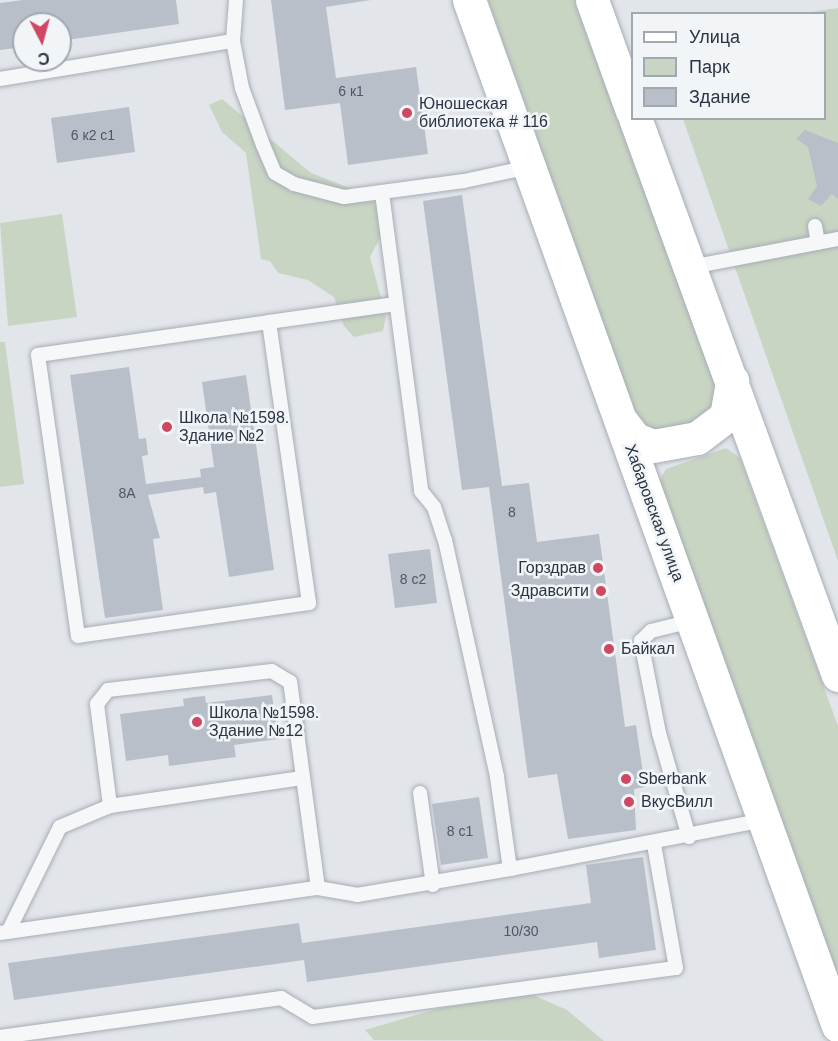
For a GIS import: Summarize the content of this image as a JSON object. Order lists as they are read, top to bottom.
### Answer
{
  "streets": {
    "main road": ["Хабаровская улица"]
  },
  "places": [
    "Юношеская библиотека # 116",
    "Школа №1598. Здание №2",
    "Горздрав",
    "Здравсити",
    "Байкал",
    "Школа №1598. Здание №12",
    "Sberbank",
    "ВкусВилл"
  ],
  "house_numbers": [
    "6 к1",
    "6 к2 с1",
    "8А",
    "8",
    "8 с2",
    "8 c1",
    "10/30"
  ],
  "legend": ["Улица", "Парк", "Здание"],
  "north": "bottom"
}
